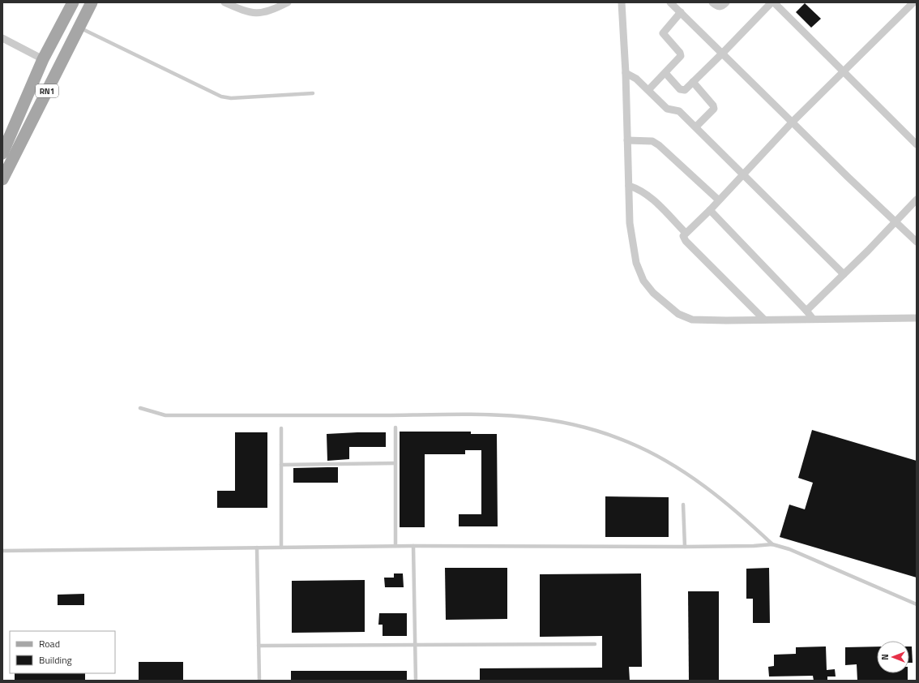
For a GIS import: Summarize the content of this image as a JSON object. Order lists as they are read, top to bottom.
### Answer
{
  "streets": {
    "main road": ["RN1"]
  },
  "legend": ["Road", "Building"],
  "north": "left"
}
